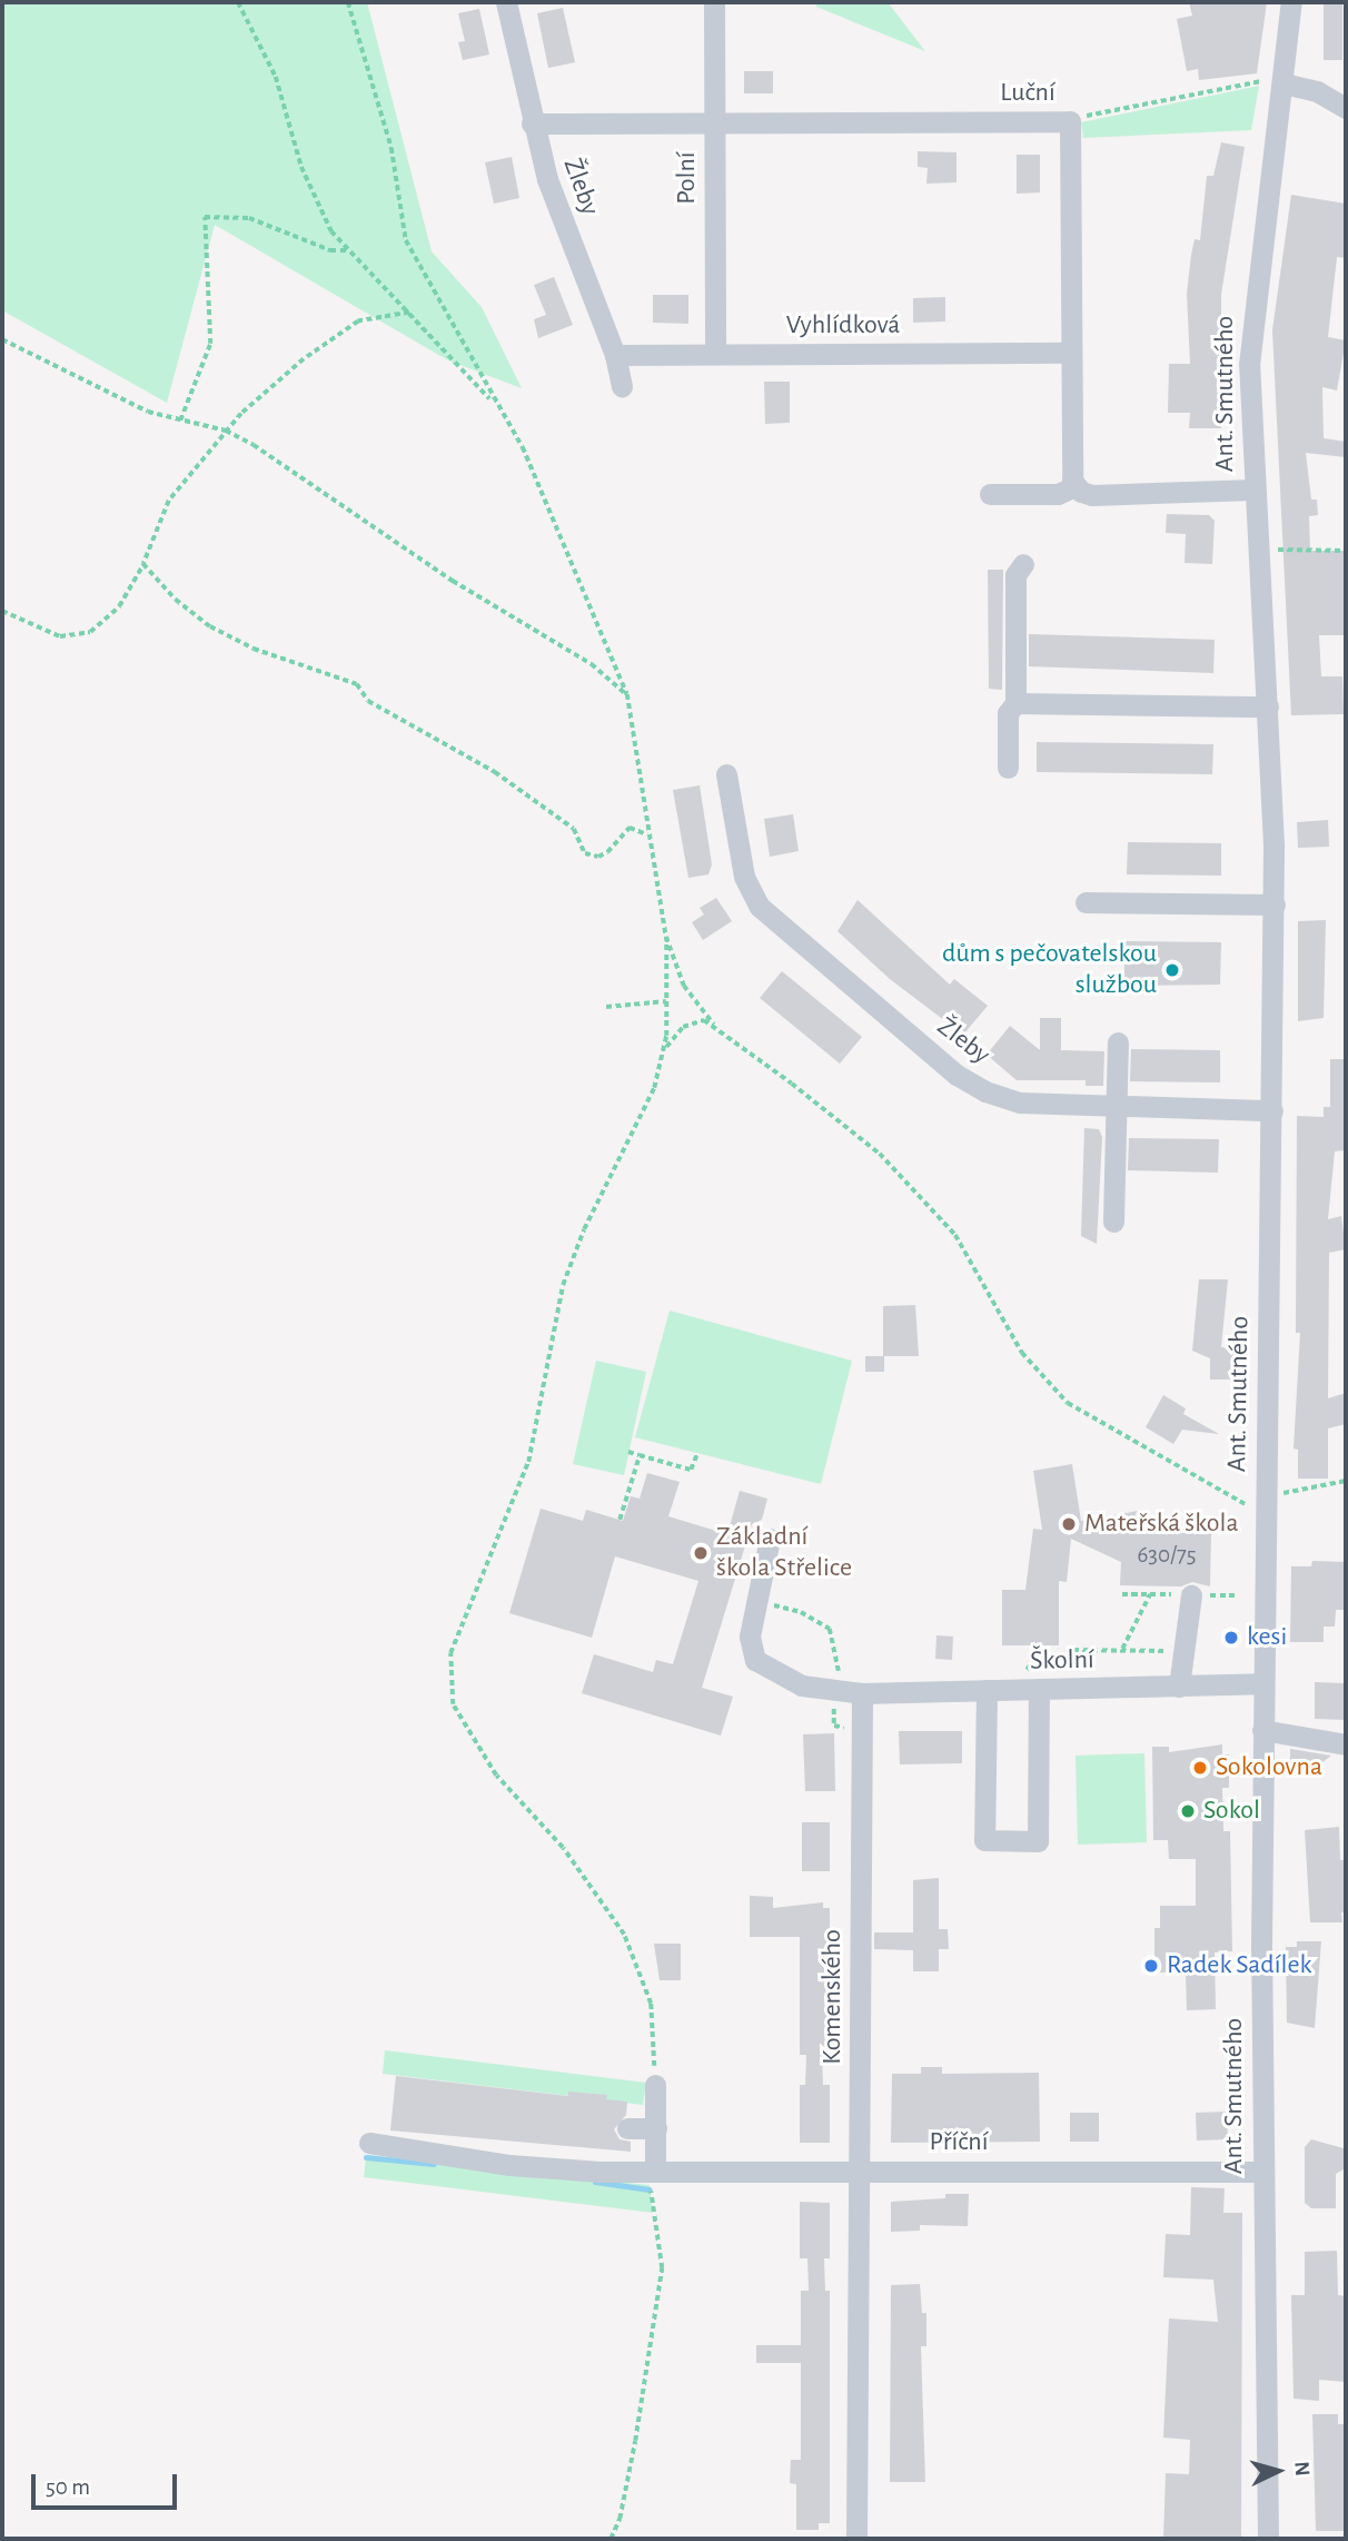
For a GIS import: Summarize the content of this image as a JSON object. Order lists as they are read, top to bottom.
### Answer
{
  "streets": {
    "street": [
      "Luční",
      "Polní",
      "Žleby",
      "Vyhlídková",
      "Ant. Smutného",
      "Školní",
      "Komenského",
      "Příční"
    ]
  },
  "crossings": [
    ["Luční", "Polní"],
    ["Luční", "Žleby"],
    ["Luční", "Vyhlídková"],
    ["Polní", "Vyhlídková"],
    ["Žleby", "Vyhlídková"],
    ["Žleby", "Ant. Smutného"],
    ["Ant. Smutného", "Školní"],
    ["Ant. Smutného", "Příční"],
    ["Školní", "Komenského"],
    ["Komenského", "Příční"]
  ],
  "places": [
    "dům s pečovatelskou službou",
    "Mateřská škola",
    "Základní škola Střelice",
    "kesi",
    "Sokolovna",
    "Sokol",
    "Radek Sadílek"
  ],
  "house_numbers": ["630/75"],
  "scale_bar": "50 m",
  "north": "right"
}
